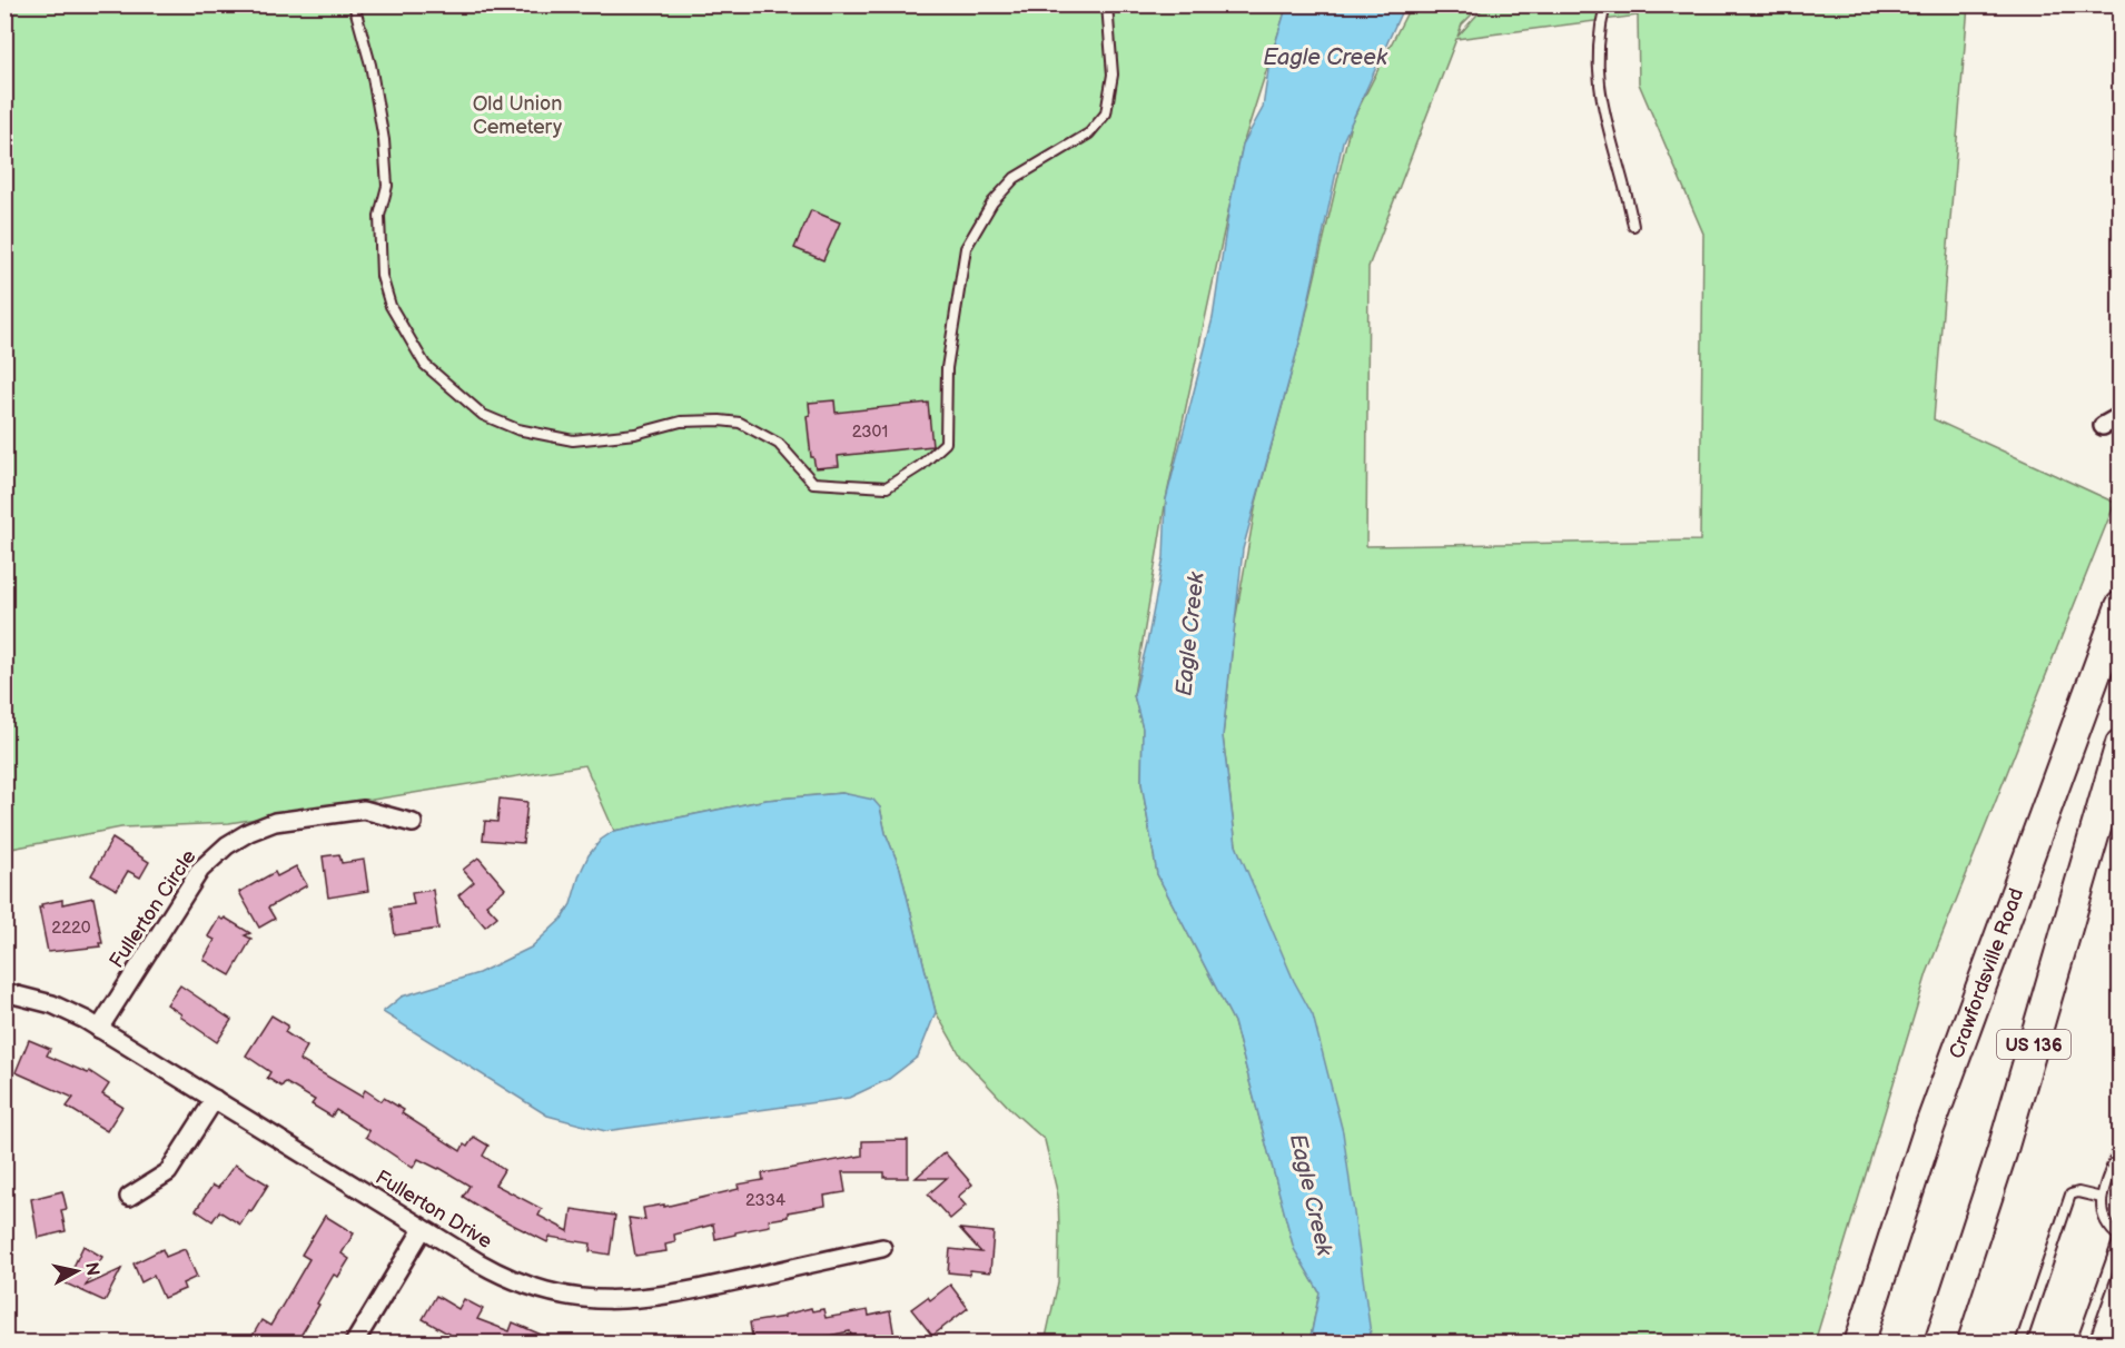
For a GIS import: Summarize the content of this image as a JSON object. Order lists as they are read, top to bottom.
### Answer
{
  "streets": {
    "main road": ["Crawfordsville Road", "US 136"],
    "street": ["Fullerton Circle", "Fullerton Drive"]
  },
  "crossings": [
    ["Fullerton Circle", "Fullerton Drive"]
  ],
  "water": ["Eagle Creek"],
  "parks": ["Old Union Cemetery"],
  "house_numbers": ["2301", "2220", "2334"],
  "north": "right"
}
